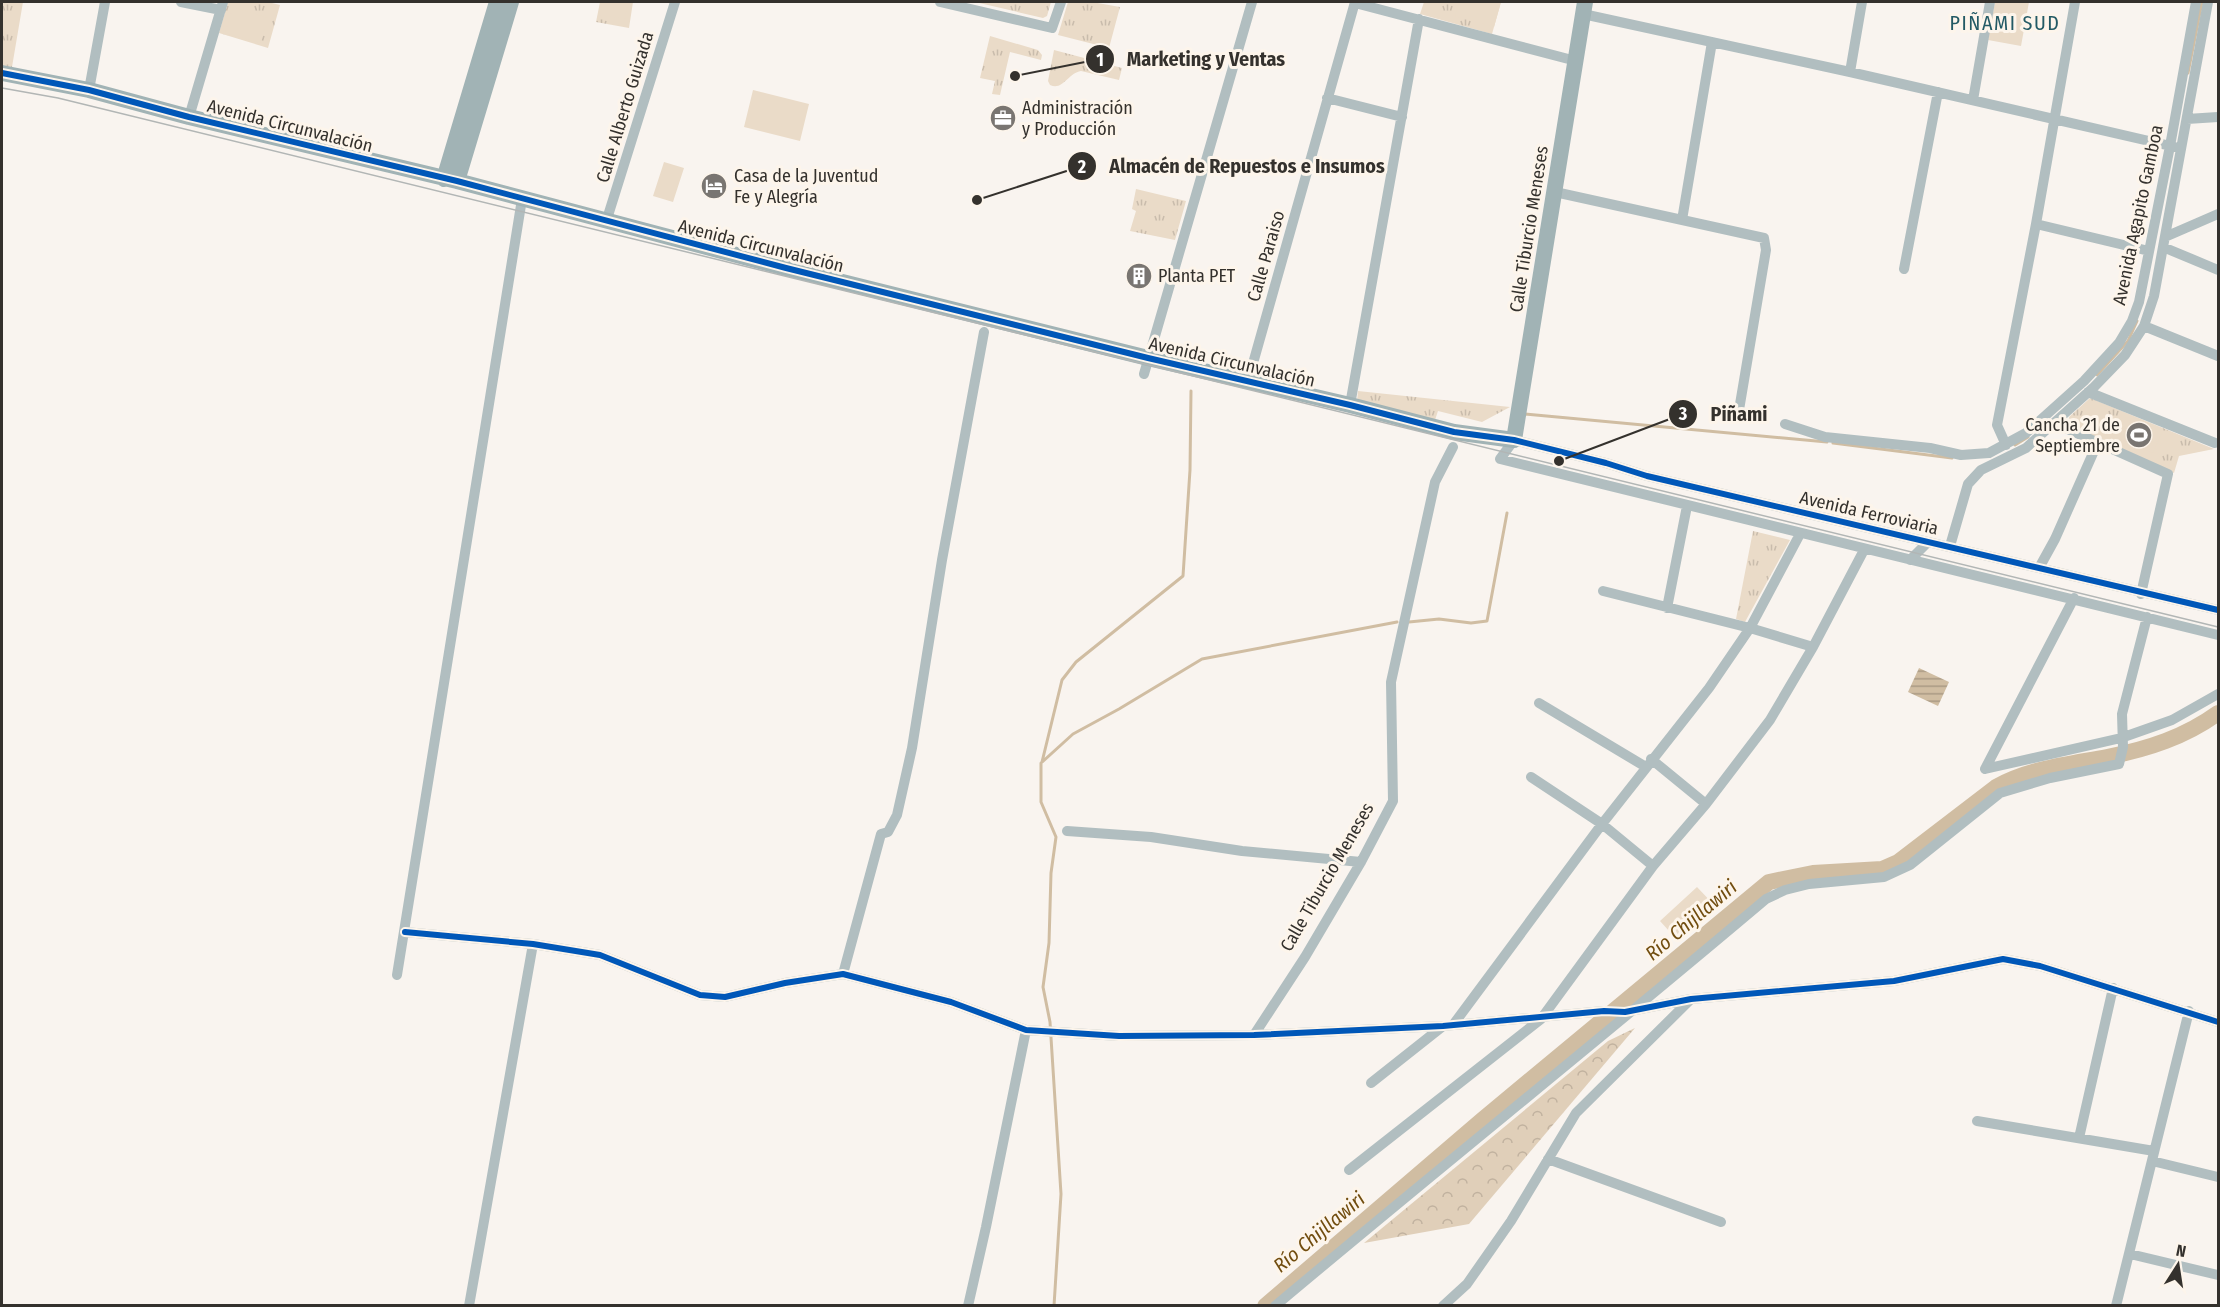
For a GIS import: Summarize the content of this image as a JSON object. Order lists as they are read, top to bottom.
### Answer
{
  "streets": {
    "street": [
      "Calle Alberto Guizada",
      "Avenida Circunvalación",
      "Avenida Agapito Gamboa",
      "Calle Tiburcio Meneses",
      "Calle Paraiso",
      "Avenida Ferroviaria"
    ]
  },
  "crossings": [
    ["Calle Alberto Guizada", "Avenida Circunvalación"],
    ["Avenida Circunvalación", "Calle Tiburcio Meneses"],
    ["Avenida Circunvalación", "Calle Paraiso"],
    ["Avenida Circunvalación", "Avenida Ferroviaria"],
    ["Avenida Agapito Gamboa", "Avenida Ferroviaria"],
    ["Calle Tiburcio Meneses", "Avenida Ferroviaria"]
  ],
  "districts": ["PIÑAMI SUD"],
  "water": ["Río Chijllawiri"],
  "places": {
    "other": ["Marketing y Ventas", "Almacén de Repuestos e Insumos", "Piñami"],
    "office": ["Administración y Producción"],
    "hotel": ["Casa de la Juventud Fe y Alegría"],
    "building": ["Planta PET"],
    "sports": ["Cancha 21 de Septiembre"]
  },
  "north": "top"
}
